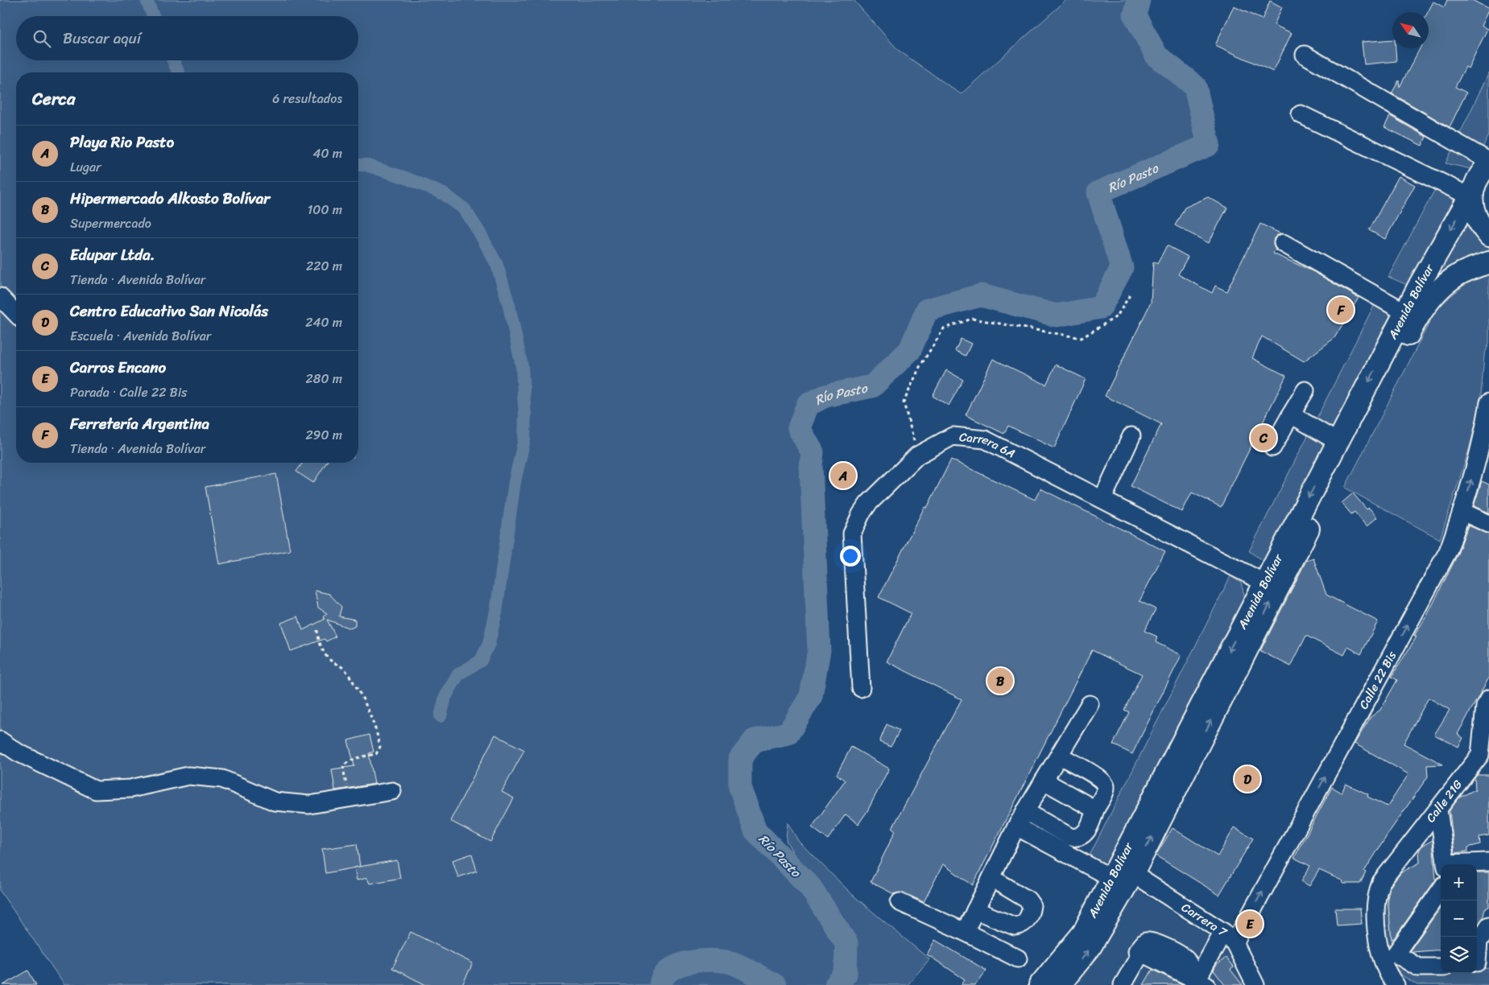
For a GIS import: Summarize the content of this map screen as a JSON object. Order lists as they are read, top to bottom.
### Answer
{
  "streets": {
    "main road": ["Avenida Bolívar"],
    "street": [
      "Carrera 6A",
      "Calle 22 Bis",
      "Calle 21G",
      "Carrera 7"
    ]
  },
  "crossings": [
    ["Avenida Bolívar", "Carrera 6A"],
    ["Avenida Bolívar", "Carrera 7"],
    ["Calle 22 Bis", "Carrera 7"]
  ],
  "one_way": ["Calle 22 Bis"],
  "water": ["Río Pasto"],
  "north": "top left",
  "page": {
    "search": "Buscar aquí",
    "heading": ["Cerca", "6 resultados"],
    "list": [
      {
        "mark": "A",
        "name": "Playa Rio Pasto",
        "note": "Lugar",
        "value": "40 m"
      },
      {
        "mark": "B",
        "name": "Hipermercado Alkosto Bolívar",
        "note": "Supermercado",
        "value": "100 m"
      },
      {
        "mark": "C",
        "name": "Edupar Ltda.",
        "note": "Tienda · Avenida Bolívar",
        "value": "220 m"
      },
      {
        "mark": "D",
        "name": "Centro Educativo San Nicolás",
        "note": "Escuela · Avenida Bolívar",
        "value": "240 m"
      },
      {
        "mark": "E",
        "name": "Carros Encano",
        "note": "Parada · Calle 22 Bis",
        "value": "280 m"
      },
      {
        "mark": "F",
        "name": "Ferretería Argentina",
        "note": "Tienda · Avenida Bolívar",
        "value": "290 m"
      }
    ],
    "pins": [
      "F",
      "C",
      "A",
      "B",
      "D",
      "E"
    ],
    "map_buttons": ["+", "−"]
  }
}
